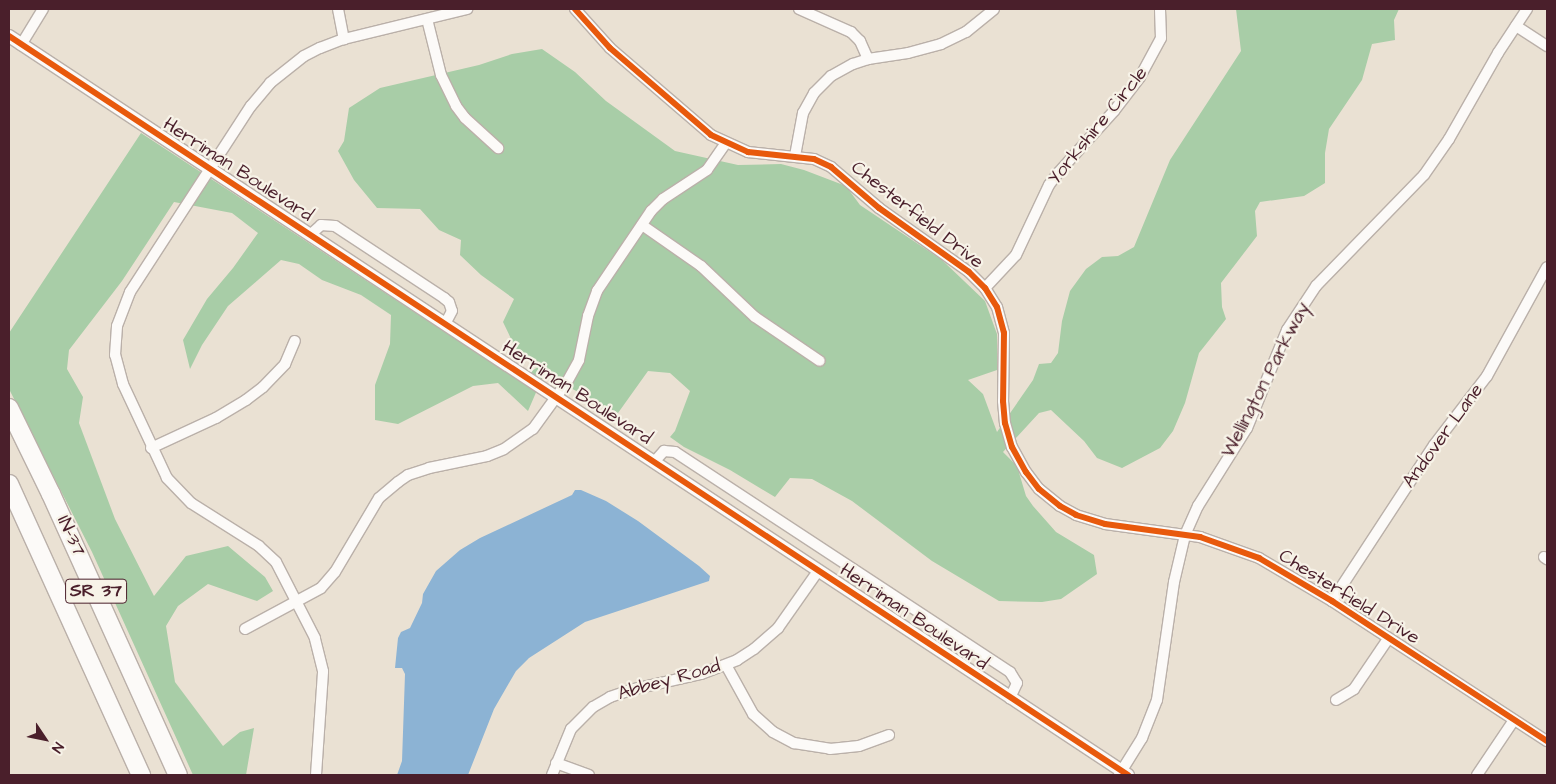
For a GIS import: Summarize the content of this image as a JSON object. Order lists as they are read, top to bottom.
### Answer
{
  "streets": {
    "highway": ["IN-37", "SR 37"],
    "street": [
      "Yorkshire Circle",
      "Herriman Boulevard",
      "Chesterfield Drive",
      "Wellington Parkway",
      "Andover Lane",
      "Abbey Road"
    ]
  },
  "crossings": [
    ["Yorkshire Circle", "Chesterfield Drive"],
    ["Herriman Boulevard", "Wellington Parkway"],
    ["Herriman Boulevard", "Abbey Road"],
    ["Chesterfield Drive", "Wellington Parkway"],
    ["Chesterfield Drive", "Andover Lane"]
  ],
  "north": "bottom right"
}
